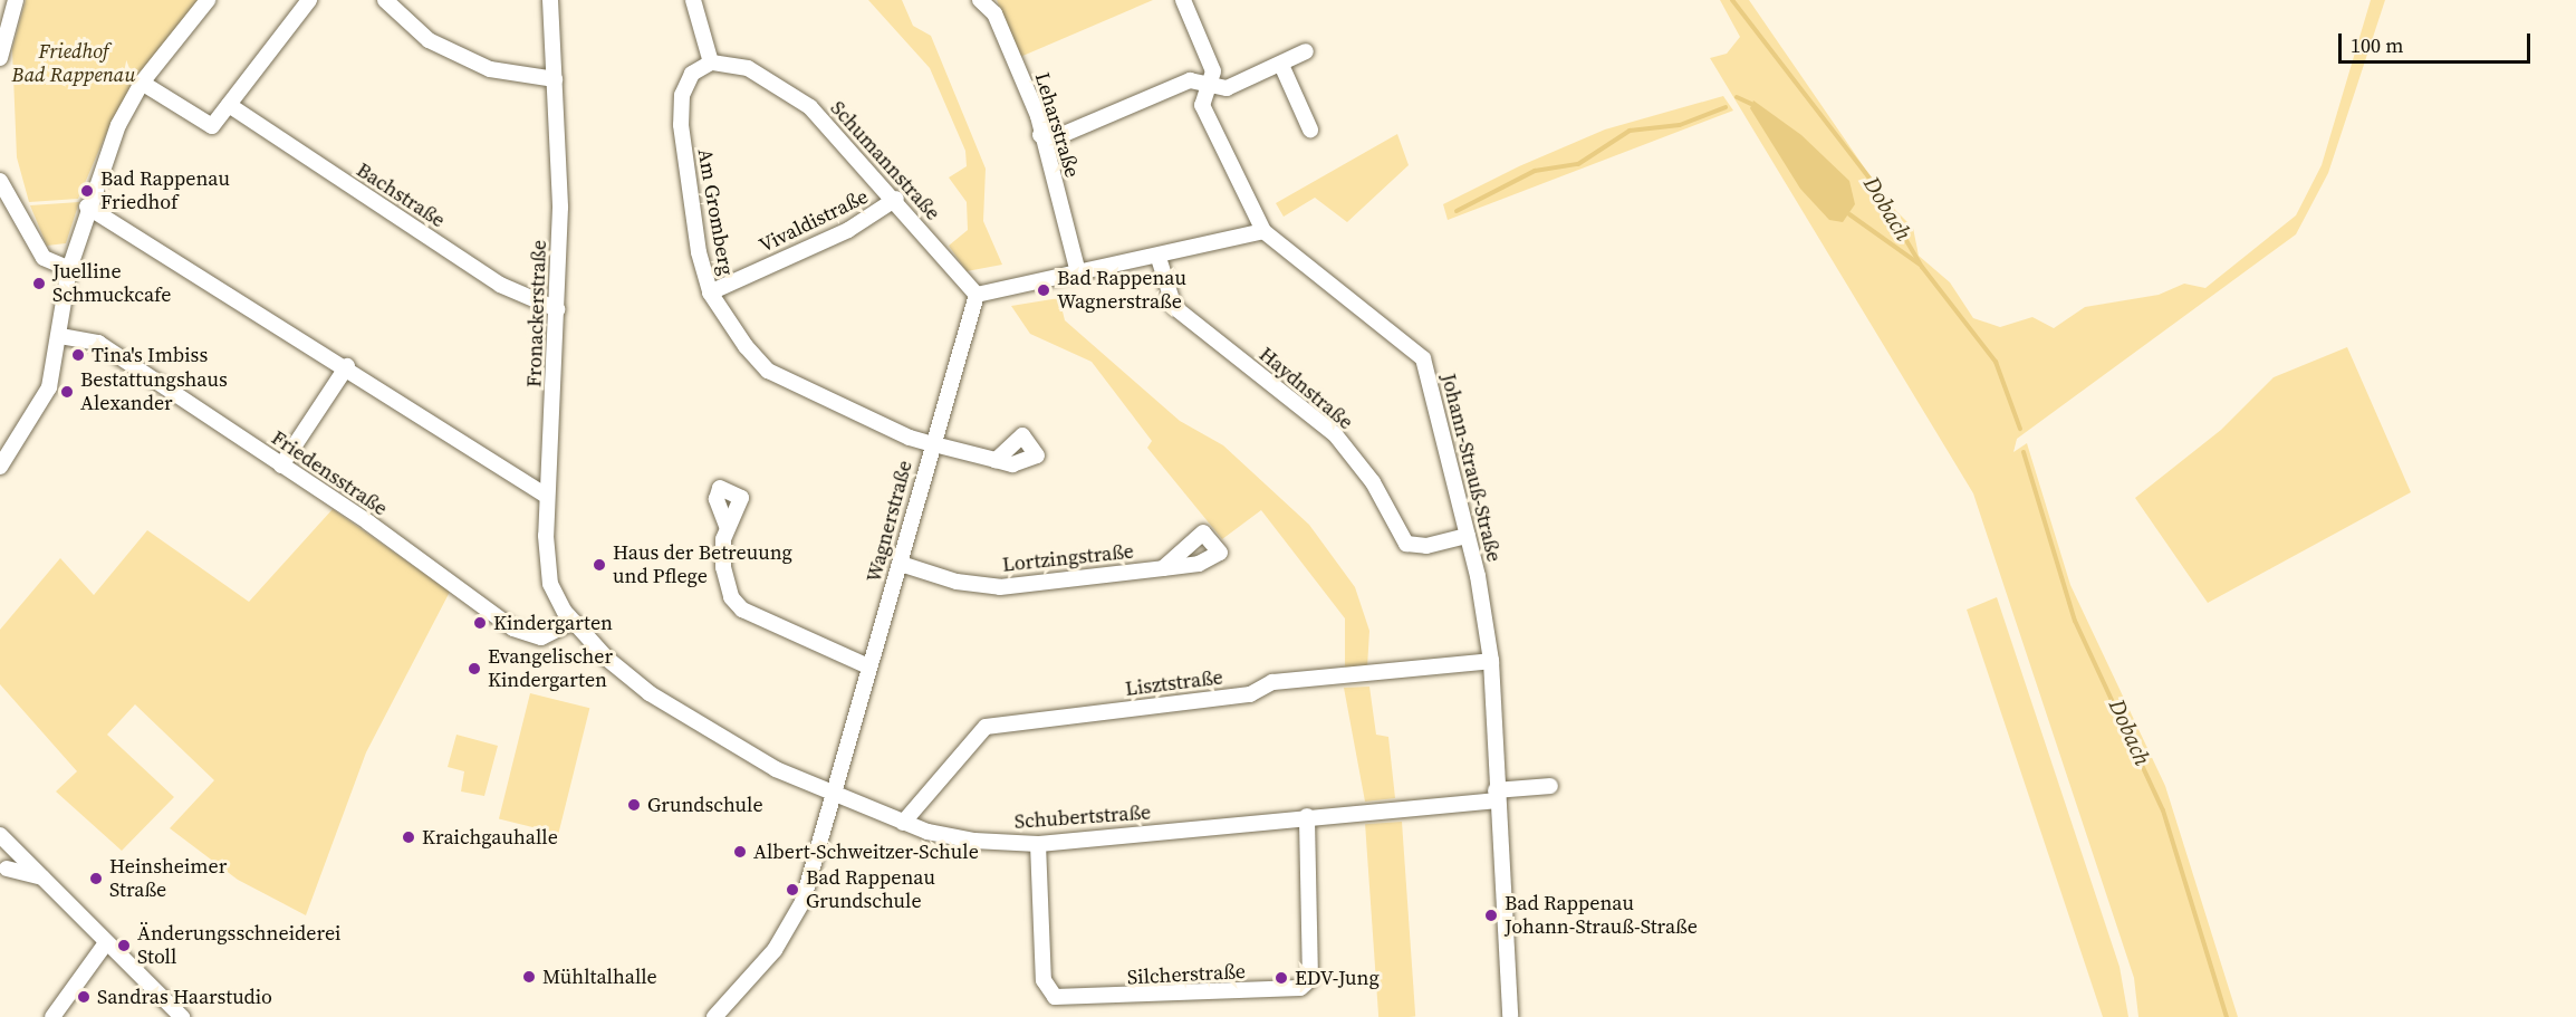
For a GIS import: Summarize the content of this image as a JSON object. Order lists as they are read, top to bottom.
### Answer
{
  "streets": {
    "street": [
      "Leharstraße",
      "Schumannstraße",
      "Bachstraße",
      "Am Gromberg",
      "Vivaldistraße",
      "Fronackerstraße",
      "Haydnstraße",
      "Johann-Strauß-Straße",
      "Friedensstraße",
      "Wagnerstraße",
      "Lortzingstraße",
      "Lisztstraße",
      "Schubertstraße",
      "Silcherstraße"
    ]
  },
  "crossings": [
    ["Schumannstraße", "Am Gromberg"],
    ["Schumannstraße", "Vivaldistraße"],
    ["Schumannstraße", "Wagnerstraße"],
    ["Bachstraße", "Fronackerstraße"],
    ["Am Gromberg", "Vivaldistraße"],
    ["Am Gromberg", "Wagnerstraße"],
    ["Fronackerstraße", "Friedensstraße"],
    ["Fronackerstraße", "Schubertstraße"],
    ["Haydnstraße", "Johann-Strauß-Straße"],
    ["Johann-Strauß-Straße", "Lisztstraße"],
    ["Johann-Strauß-Straße", "Schubertstraße"],
    ["Friedensstraße", "Schubertstraße"],
    ["Wagnerstraße", "Lortzingstraße"],
    ["Wagnerstraße", "Schubertstraße"],
    ["Lisztstraße", "Schubertstraße"],
    ["Schubertstraße", "Silcherstraße"]
  ],
  "water": ["Dobach"],
  "parks": ["Friedhof Bad Rappenau"],
  "places": [
    "Bad Rappenau Friedhof",
    "Juelline Schmuckcafe",
    "Bad Rappenau Wagnerstraße",
    "Tina's Imbiss",
    "Bestattungshaus Alexander",
    "Haus der Betreuung und Pflege",
    "Kindergarten",
    "Evangelischer Kindergarten",
    "Grundschule",
    "Kraichgauhalle",
    "Albert-Schweitzer-Schule",
    "Heinsheimer Straße",
    "Bad Rappenau Grundschule",
    "Bad Rappenau Johann-Strauß-Straße",
    "Änderungsschneiderei Stoll",
    "Mühltalhalle",
    "EDV-Jung",
    "Sandras Haarstudio"
  ],
  "scale_bar": "100 m"
}
